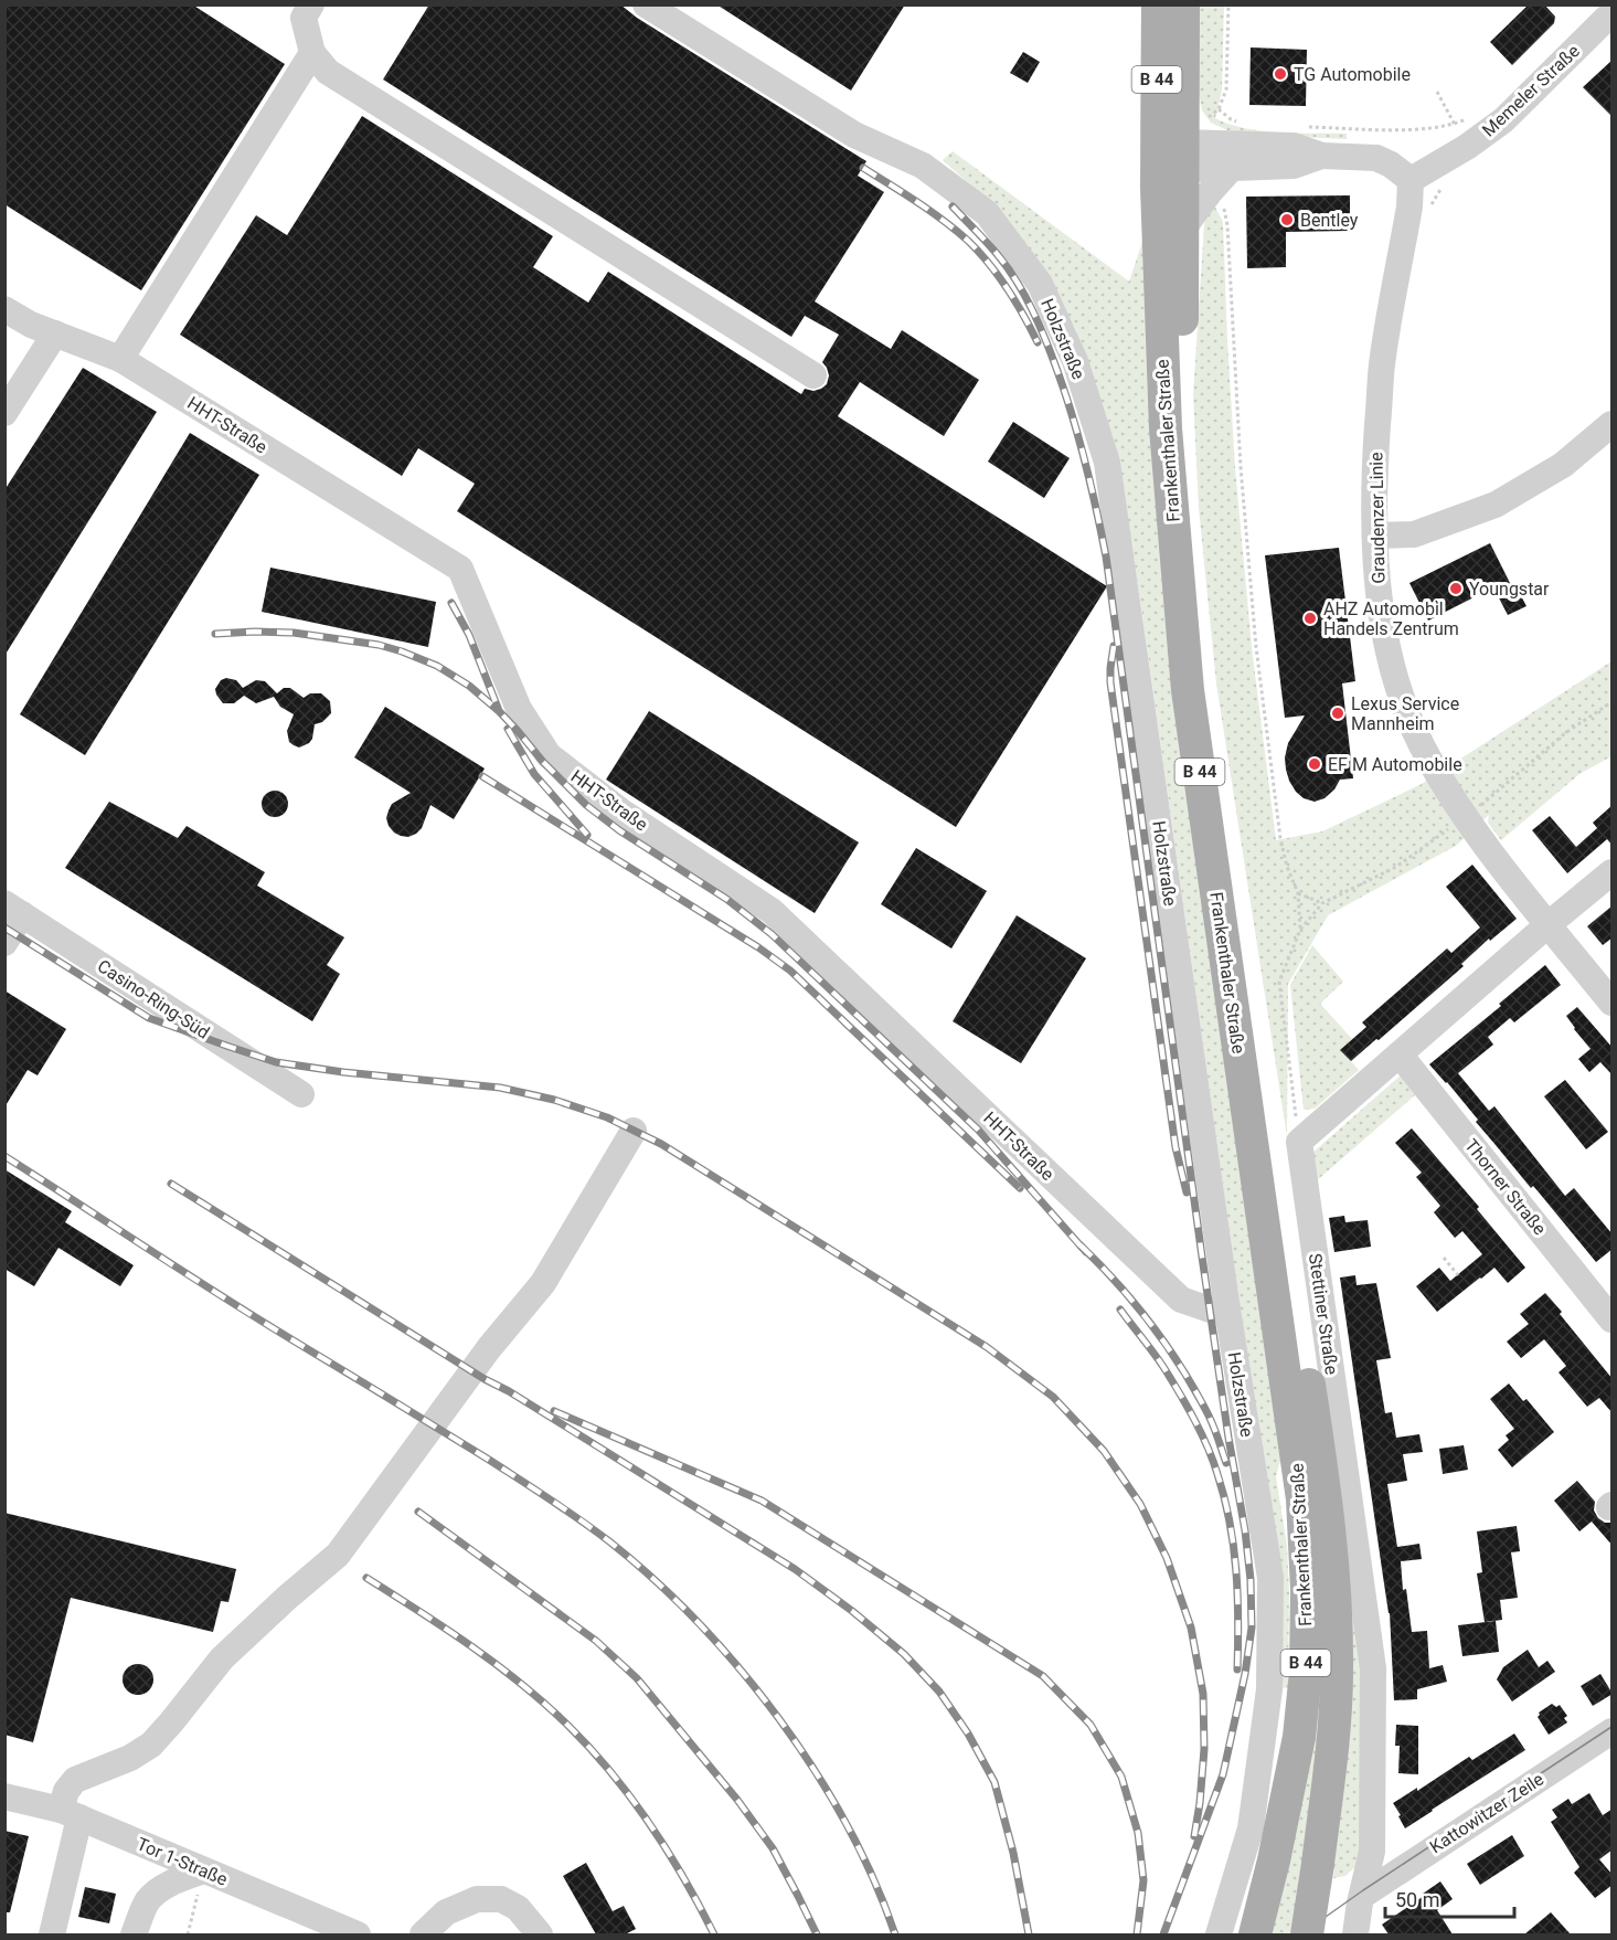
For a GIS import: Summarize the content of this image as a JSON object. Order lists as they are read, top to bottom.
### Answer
{
  "streets": {
    "main road": ["B 44", "Frankenthaler Straße"],
    "street": [
      "Memeler Straße",
      "Holzstraße",
      "HHT-Straße",
      "Graudenzer Linie",
      "Casino-Ring-Süd",
      "Thorner Straße",
      "Stettiner Straße",
      "Kattowitzer Zeile",
      "Tor 1-Straße"
    ]
  },
  "crossings": [
    ["Memeler Straße", "Graudenzer Linie"],
    ["Holzstraße", "HHT-Straße"],
    ["Stettiner Straße", "Kattowitzer Zeile"]
  ],
  "places": [
    "TG Automobile",
    "Bentley",
    "Youngstar",
    "AHZ Automobil Handels Zentrum",
    "Lexus Service Mannheim",
    "EF M Automobile"
  ],
  "scale_bar": "50 m"
}
